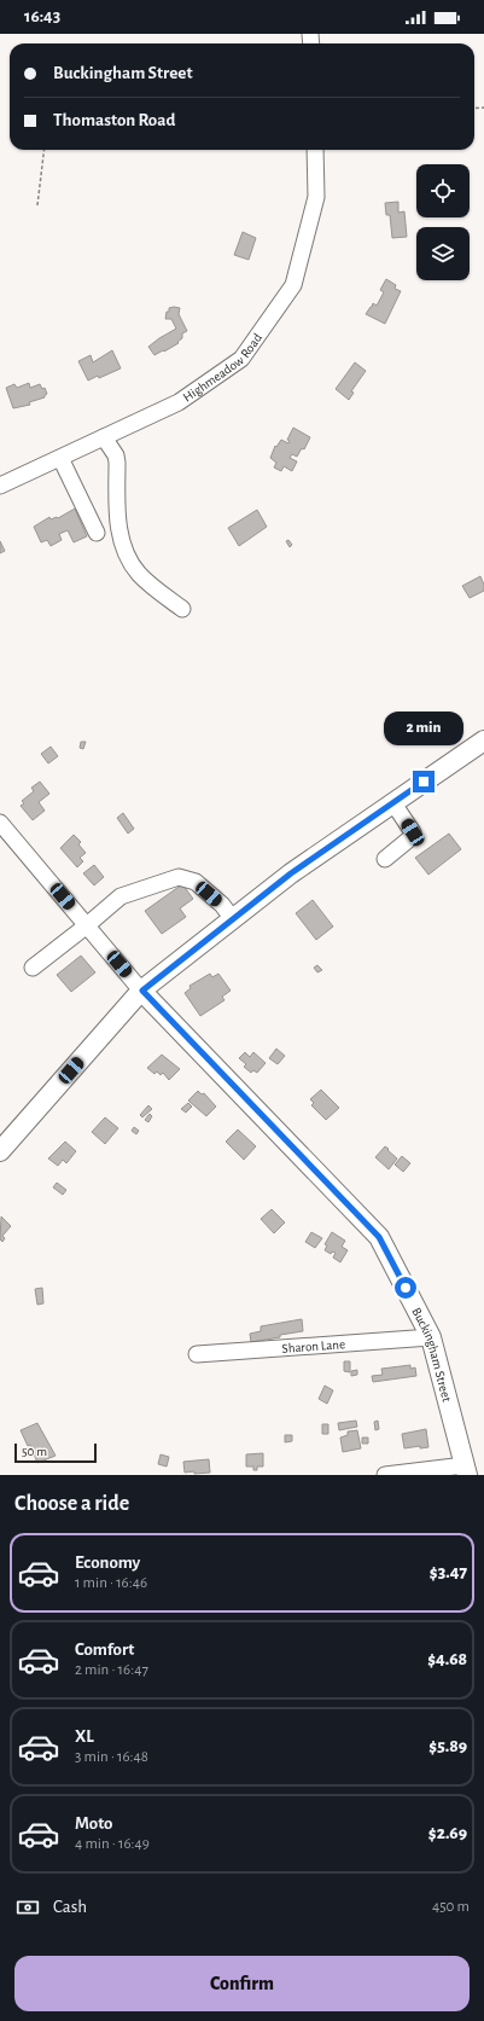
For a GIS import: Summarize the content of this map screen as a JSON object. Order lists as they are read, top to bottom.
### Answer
{
  "streets": {
    "main road": ["Buckingham Street"],
    "street": ["Highmeadow Road", "Sharon Lane"]
  },
  "crossings": [
    ["Sharon Lane", "Buckingham Street"]
  ],
  "scale_bar": "50 m",
  "page": {
    "status": "16:43",
    "banner": ["Buckingham Street", "Thomaston Road"],
    "bubble": "2 min",
    "scale": "50 m",
    "heading": "Choose a ride",
    "list": [
      {
        "name": "Economy",
        "note": "1 min · 16:46",
        "value": "$3.47"
      },
      {
        "name": "Comfort",
        "note": "2 min · 16:47",
        "value": "$4.68"
      },
      {
        "name": "XL",
        "note": "3 min · 16:48",
        "value": "$5.89"
      },
      {
        "name": "Moto",
        "note": "4 min · 16:49",
        "value": "$2.69"
      }
    ],
    "pay": ["Cash", "450 m"],
    "buttons": "Confirm"
  }
}
